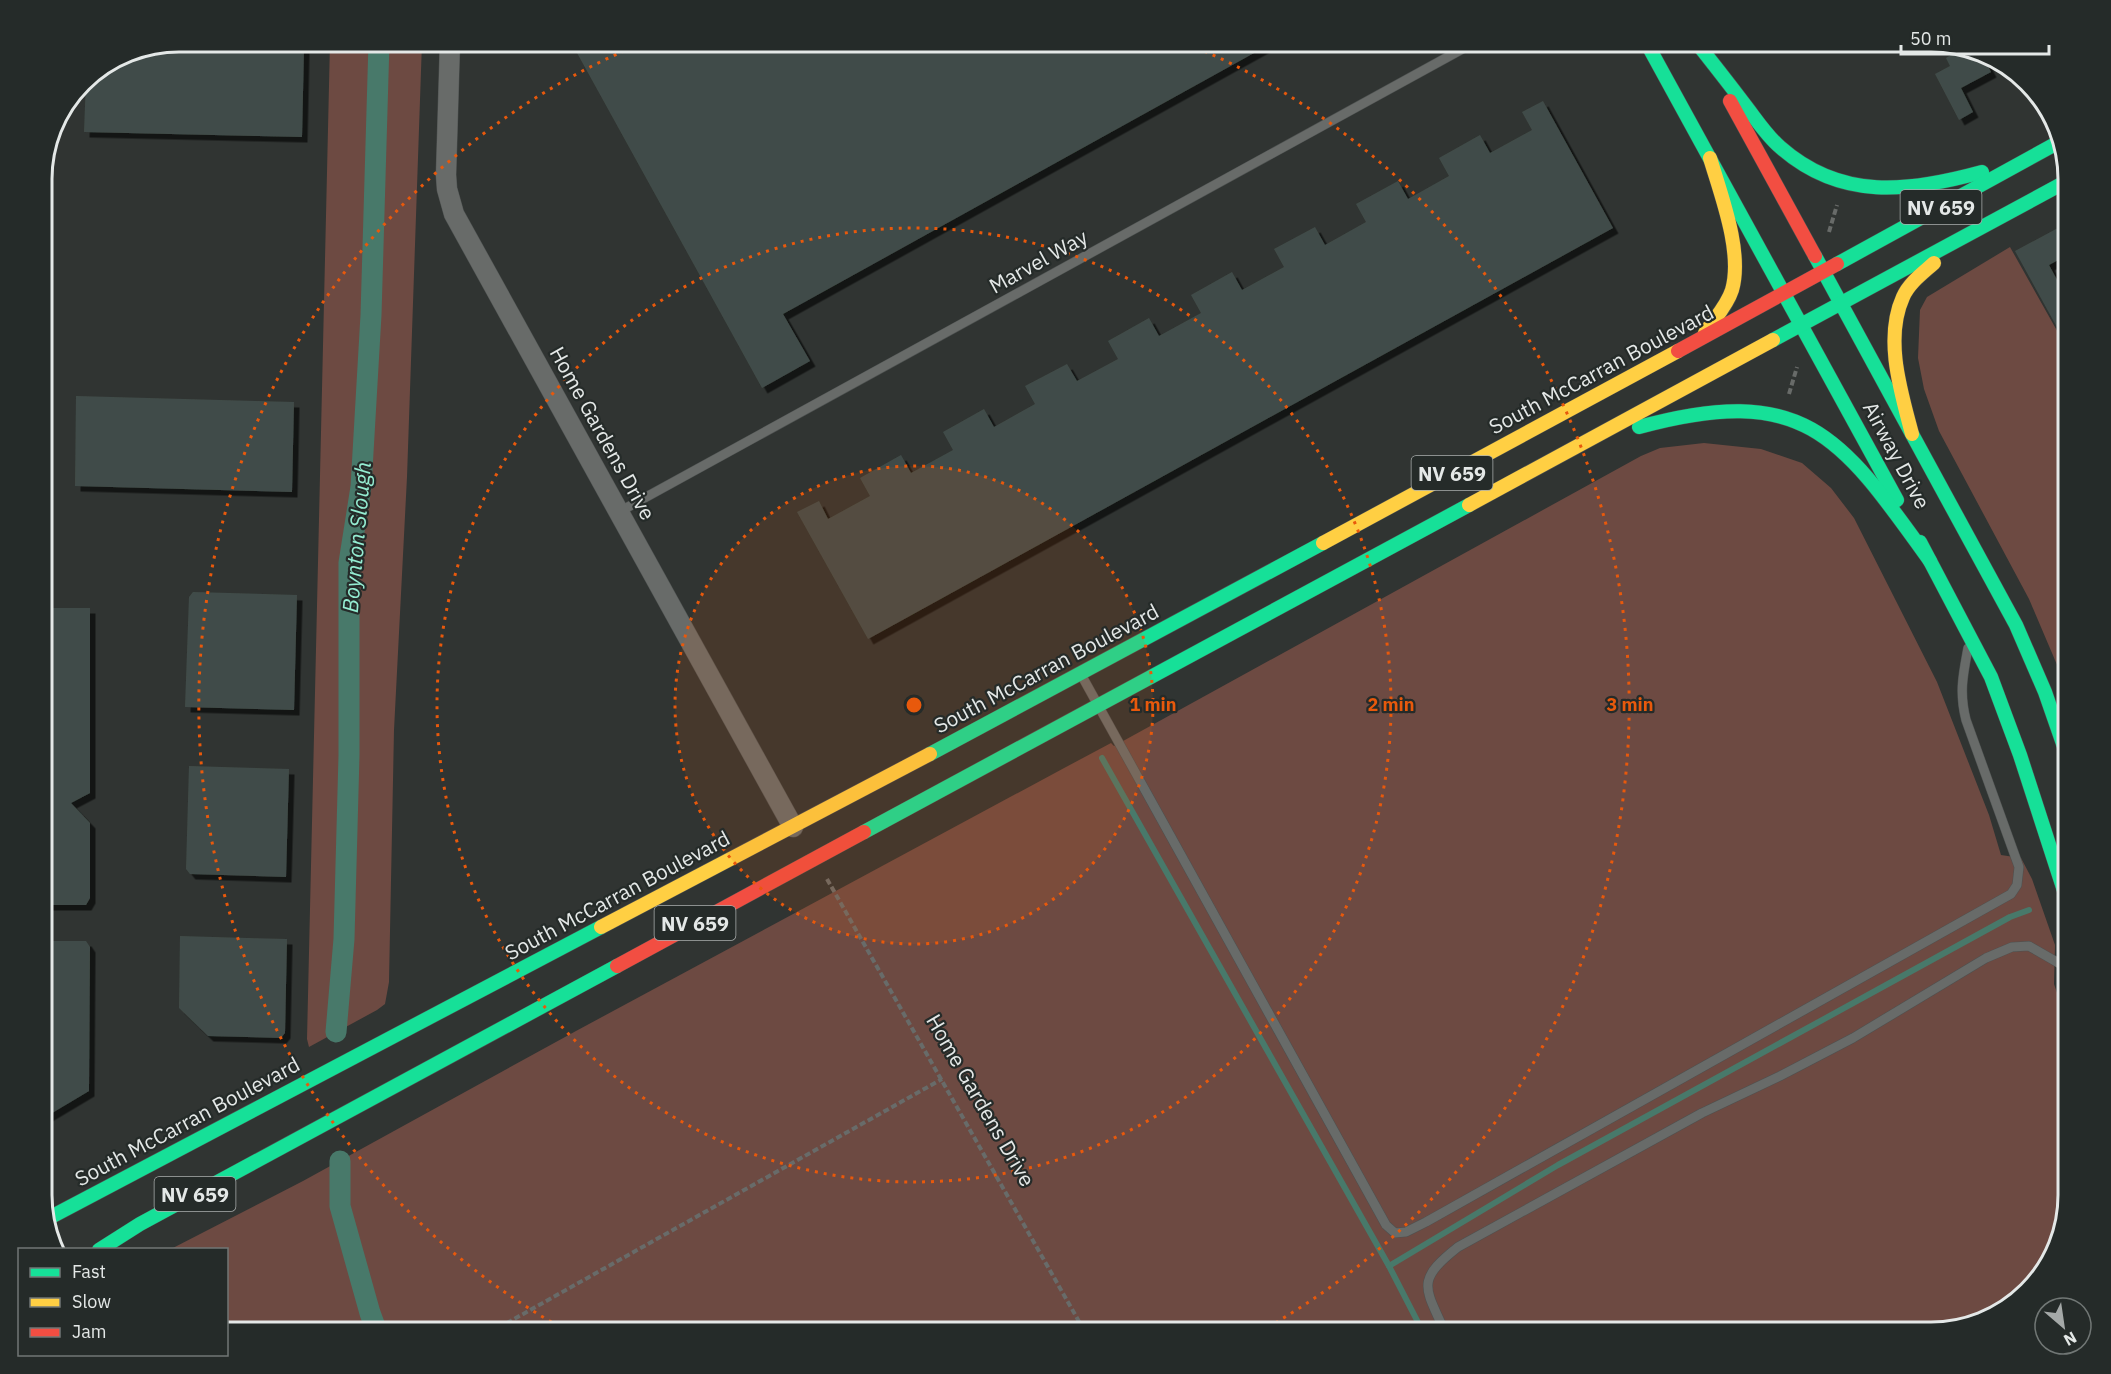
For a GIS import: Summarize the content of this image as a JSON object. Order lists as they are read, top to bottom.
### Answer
{
  "streets": {
    "main road": ["NV 659", "South McCarran Boulevard", "Airway Drive"],
    "street": ["Home Gardens Drive"],
    "lane": ["Marvel Way"]
  },
  "crossings": [
    ["NV 659", "Airway Drive"],
    ["Marvel Way", "Home Gardens Drive"],
    ["South McCarran Boulevard", "Home Gardens Drive"],
    ["South McCarran Boulevard", "Airway Drive"]
  ],
  "water": ["Boynton Slough"],
  "legend": ["Fast", "Slow", "Jam"],
  "scale_bar": "50 m",
  "north": "bottom right",
  "rings": ["1 min", "2 min", "3 min"]
}
